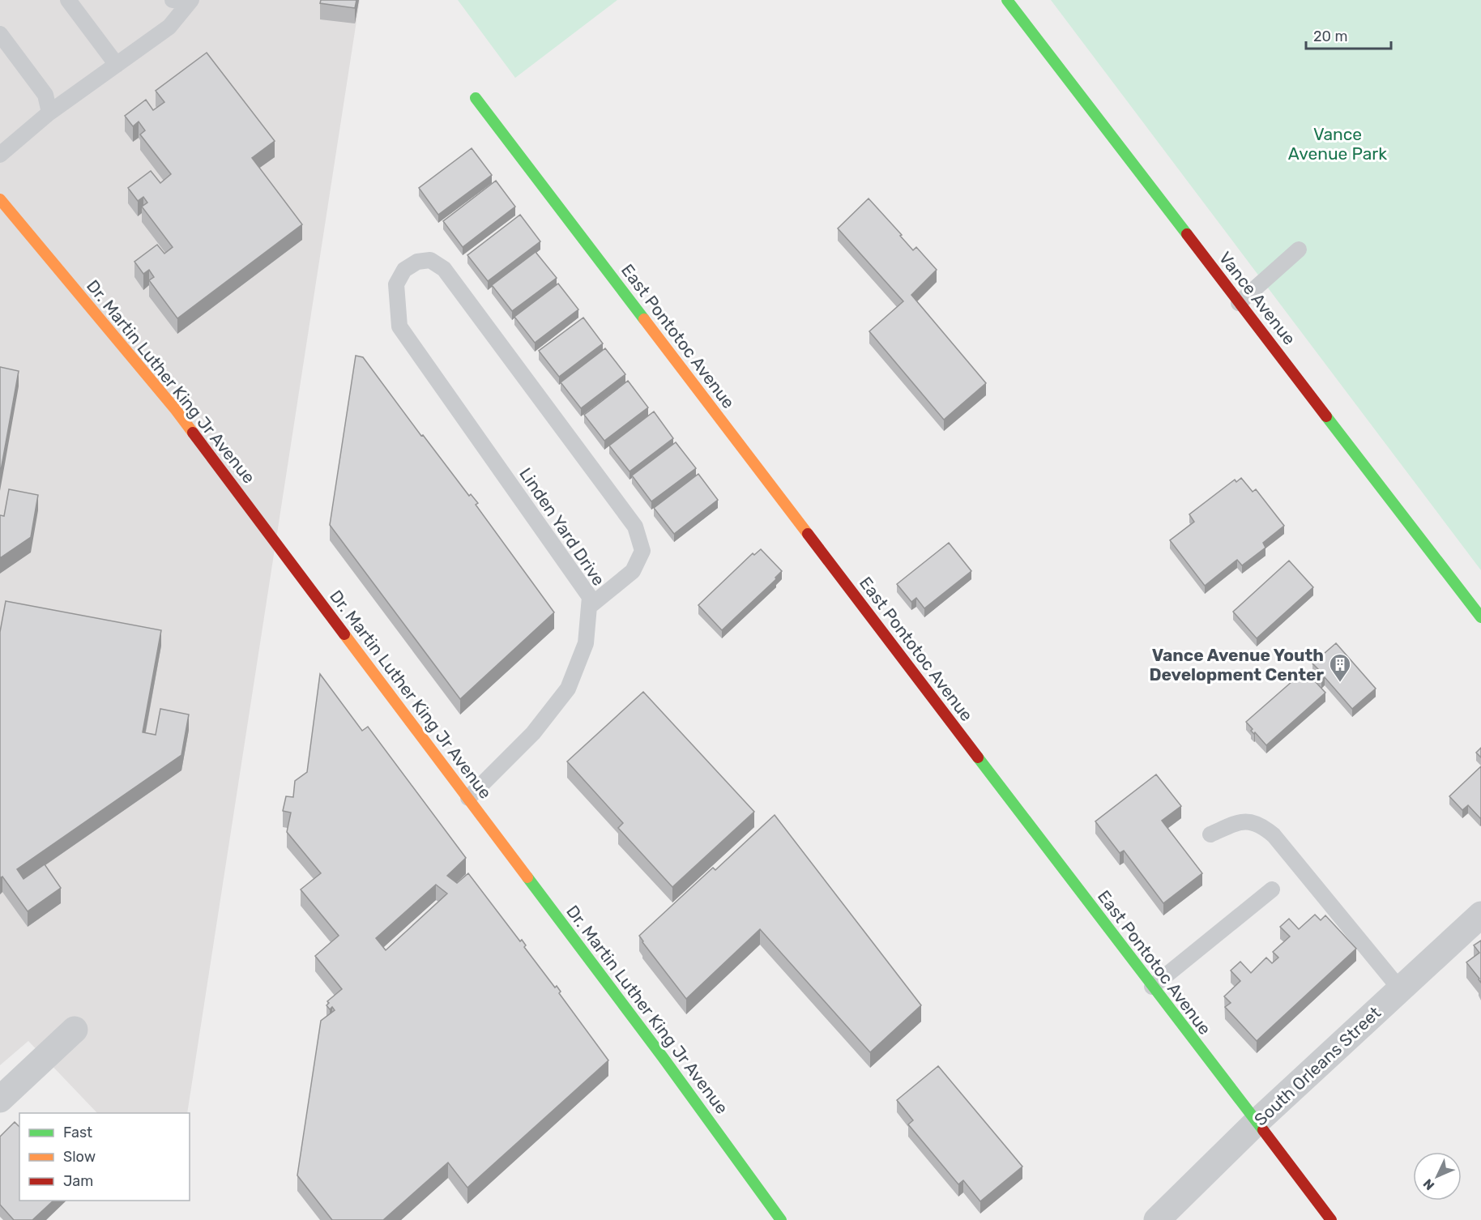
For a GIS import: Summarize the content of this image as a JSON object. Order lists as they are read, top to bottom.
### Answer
{
  "streets": {
    "street": [
      "Vance Avenue",
      "East Pontotoc Avenue",
      "Dr. Martin Luther King Jr Avenue",
      "South Orleans Street"
    ],
    "lane": ["Linden Yard Drive"]
  },
  "crossings": [
    ["East Pontotoc Avenue", "South Orleans Street"],
    ["Dr. Martin Luther King Jr Avenue", "Linden Yard Drive"]
  ],
  "parks": ["Vance Avenue Park"],
  "places": {
    "building": ["Vance Avenue Youth Development Center"]
  },
  "legend": ["Fast", "Slow", "Jam"],
  "scale_bar": "20 m",
  "north": "bottom left"
}
